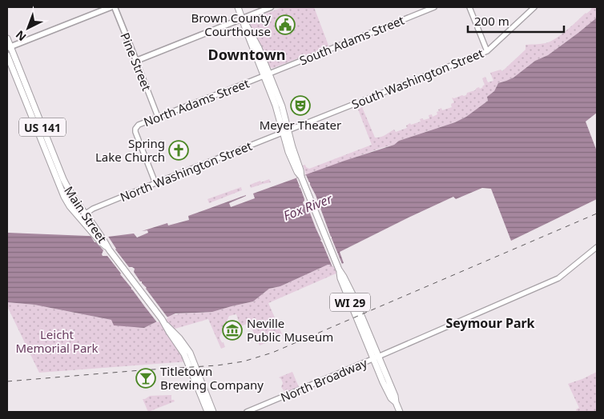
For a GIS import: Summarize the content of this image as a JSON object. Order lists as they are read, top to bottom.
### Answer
{
  "streets": {
    "main road": [
      "Pine Street",
      "US 141",
      "Main Street",
      "WI 29"
    ],
    "street": [
      "South Adams Street",
      "South Washington Street",
      "North Adams Street",
      "North Washington Street",
      "North Broadway"
    ]
  },
  "crossings": [
    ["South Adams Street", "North Adams Street"],
    ["South Adams Street", "WI 29"],
    ["Pine Street", "North Adams Street"],
    ["South Washington Street", "North Washington Street"],
    ["South Washington Street", "WI 29"],
    ["North Adams Street", "North Washington Street"],
    ["North Adams Street", "WI 29"],
    ["US 141", "Main Street"],
    ["North Washington Street", "Main Street"],
    ["North Washington Street", "WI 29"],
    ["WI 29", "North Broadway"]
  ],
  "districts": ["Downtown", "Seymour Park"],
  "water": ["Fox River"],
  "parks": ["Leicht Memorial Park"],
  "places": {
    "public building": ["Brown County Courthouse"],
    "theatre": ["Meyer Theater"],
    "church": ["Spring Lake Church"],
    "museum": ["Neville Public Museum"],
    "bar": ["Titletown Brewing Company"]
  },
  "scale_bar": "200 m",
  "north": "bottom left"
}
